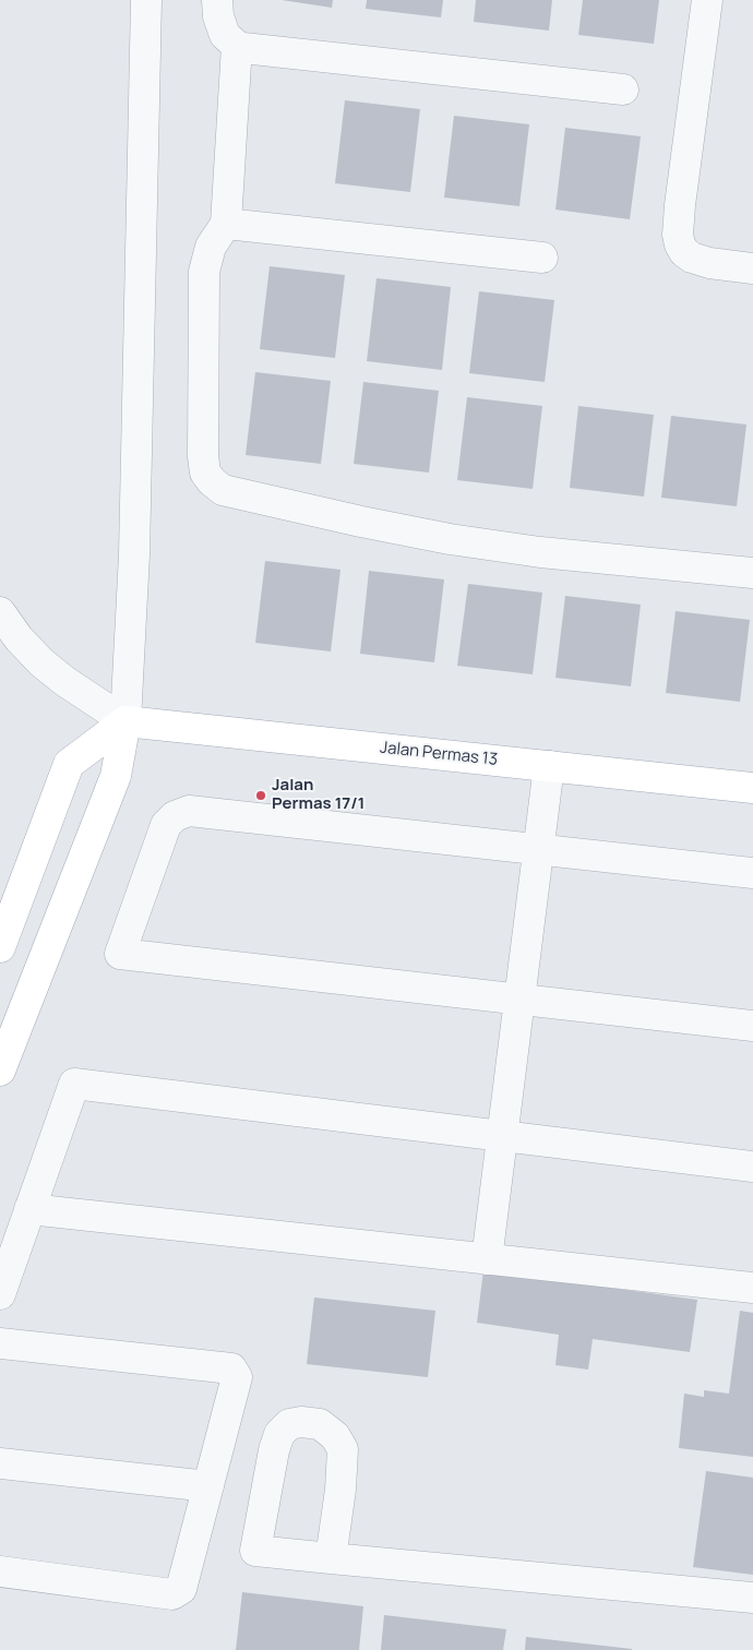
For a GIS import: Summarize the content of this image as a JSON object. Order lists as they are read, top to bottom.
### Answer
{
  "streets": {
    "main road": ["Jalan Permas 13"]
  },
  "places": ["Jalan Permas 17/1"]
}
